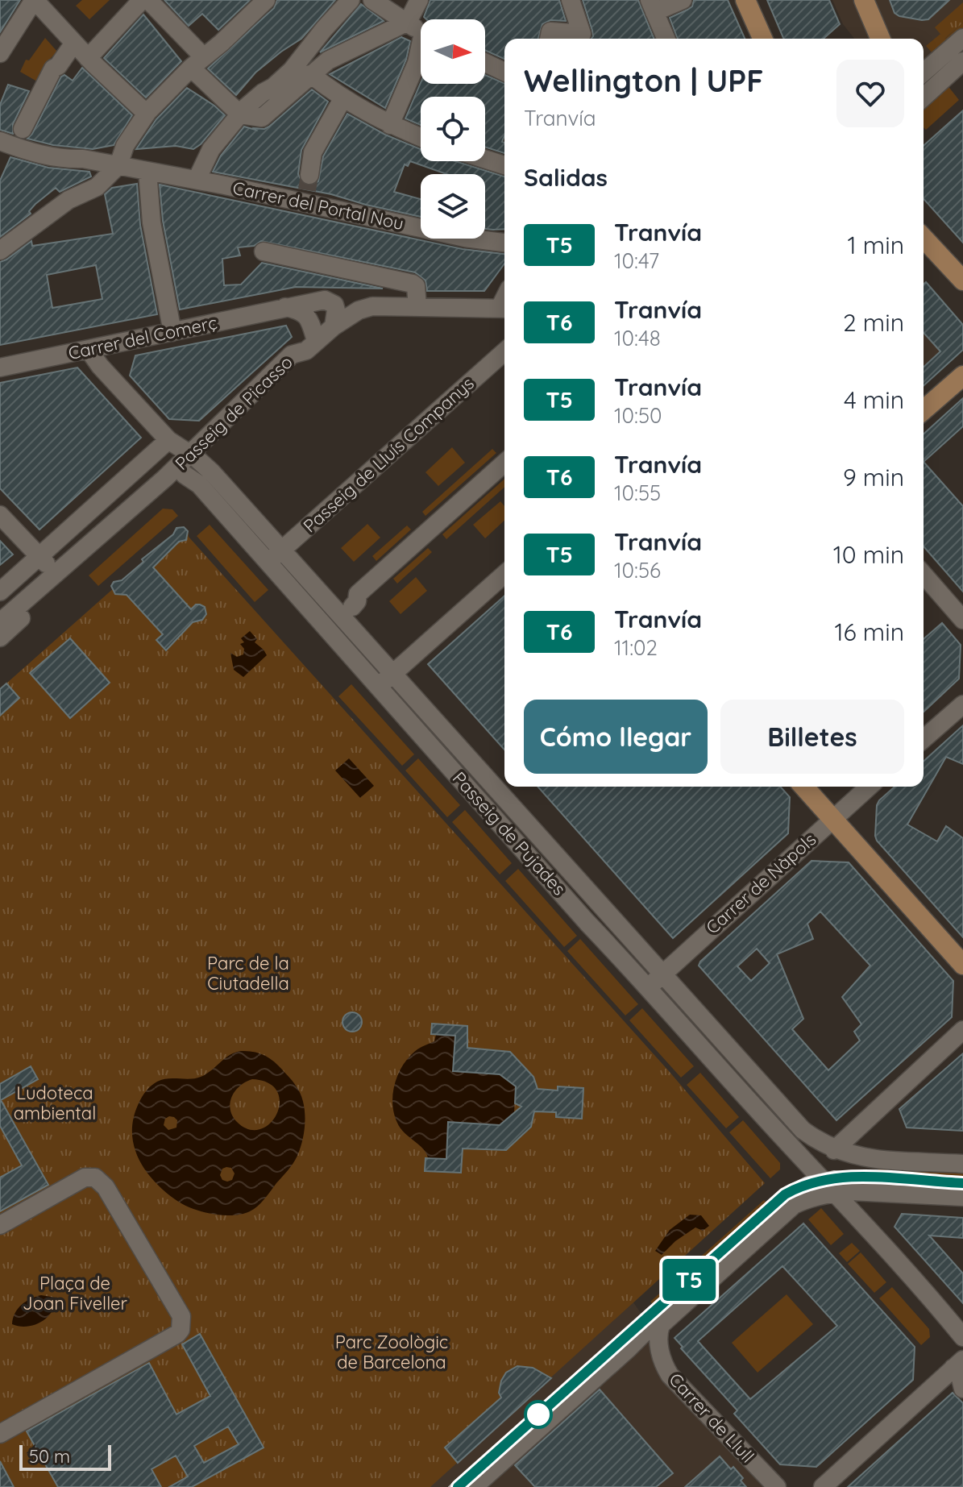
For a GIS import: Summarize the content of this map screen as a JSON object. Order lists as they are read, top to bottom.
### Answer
{
  "streets": {
    "street": [
      "Carrer del Portal Nou",
      "Carrer del Comerç",
      "Passeig de Picasso",
      "Passeig de Lluís Companys",
      "Passeig de Pujades",
      "Carrer de Nàpols",
      "Carrer de Llull"
    ]
  },
  "crossings": [
    ["Carrer del Comerç", "Passeig de Picasso"],
    ["Carrer del Comerç", "Passeig de Pujades"],
    ["Passeig de Picasso", "Passeig de Pujades"],
    ["Passeig de Lluís Companys", "Passeig de Pujades"],
    ["Passeig de Pujades", "Carrer de Nàpols"]
  ],
  "parks": [
    "Parc de la Ciutadella",
    "Ludoteca ambiental",
    "Plaça de Joan Fiveller",
    "Parc Zoològic de Barcelona"
  ],
  "lines": ["tram line T5"],
  "scale_bar": "50 m",
  "north": "right",
  "page": {
    "on_map": "T5",
    "heading": [
      ["Wellington | UPF", "Tranvía"],
      "Salidas"
    ],
    "list": [
      {
        "mark": "T5",
        "name": "Tranvía",
        "note": "10:47",
        "value": "1 min"
      },
      {
        "mark": "T6",
        "name": "Tranvía",
        "note": "10:48",
        "value": "2 min"
      },
      {
        "mark": "T5",
        "name": "Tranvía",
        "note": "10:50",
        "value": "4 min"
      },
      {
        "mark": "T6",
        "name": "Tranvía",
        "note": "10:55",
        "value": "9 min"
      },
      {
        "mark": "T5",
        "name": "Tranvía",
        "note": "10:56",
        "value": "10 min"
      },
      {
        "mark": "T6",
        "name": "Tranvía",
        "note": "11:02",
        "value": "16 min"
      }
    ],
    "buttons": ["Cómo llegar", "Billetes"],
    "scale": "50 m"
  }
}
